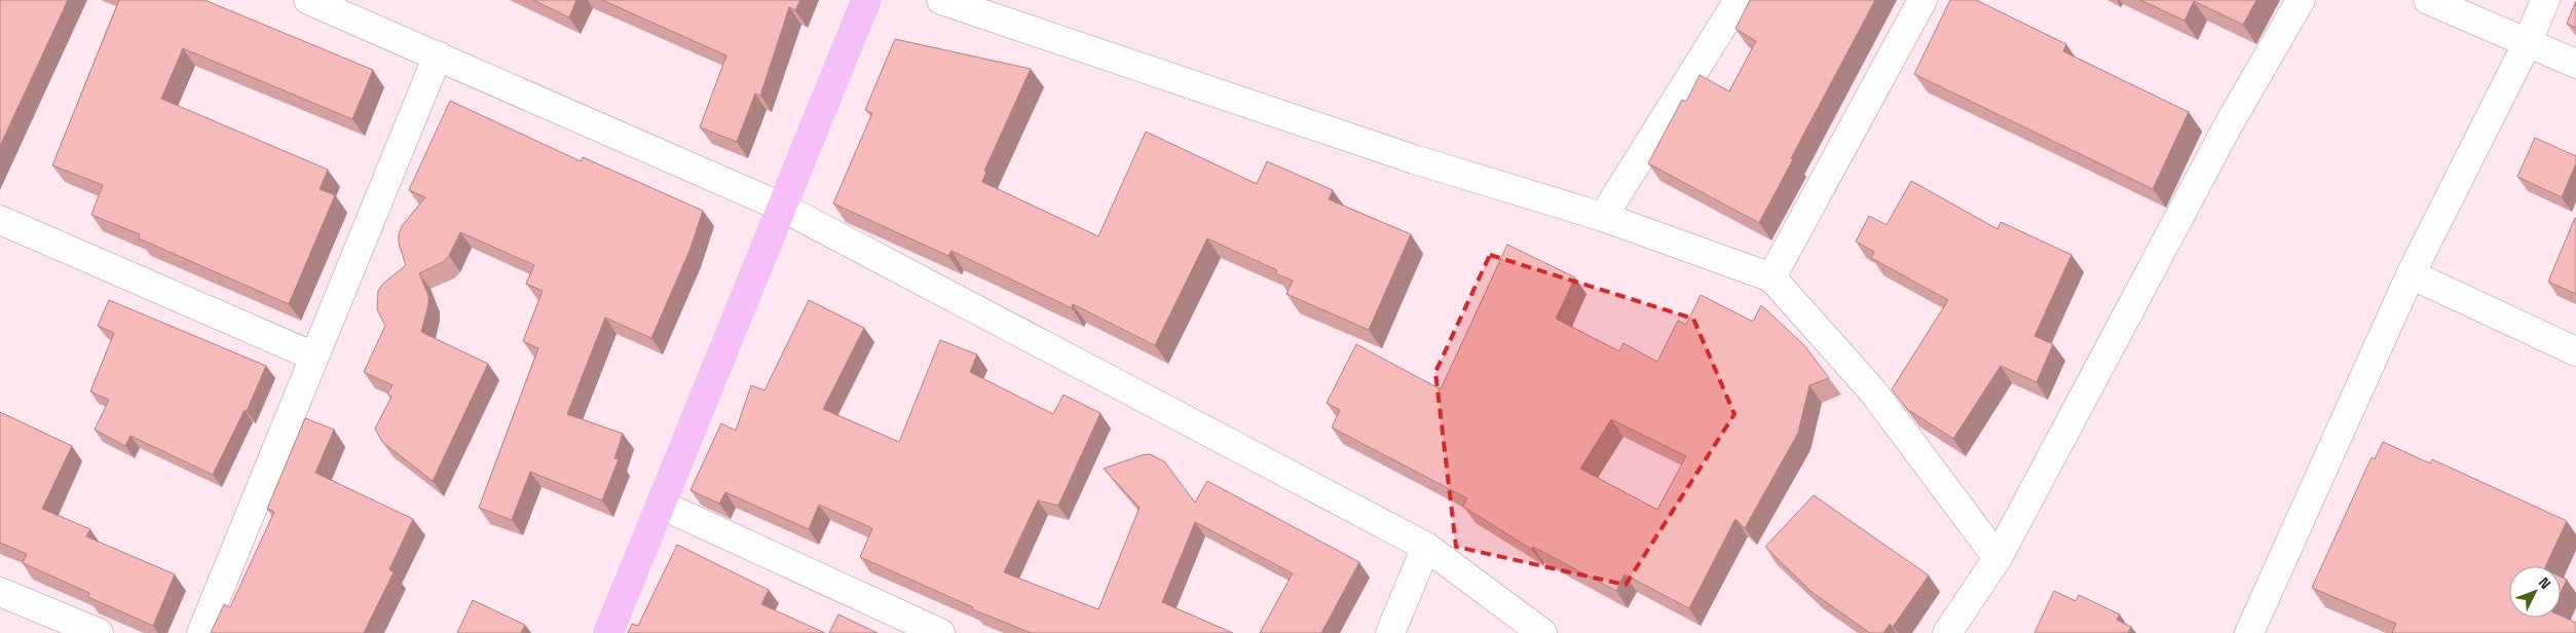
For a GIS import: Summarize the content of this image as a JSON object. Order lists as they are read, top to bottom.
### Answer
{
  "north": "top right"
}
